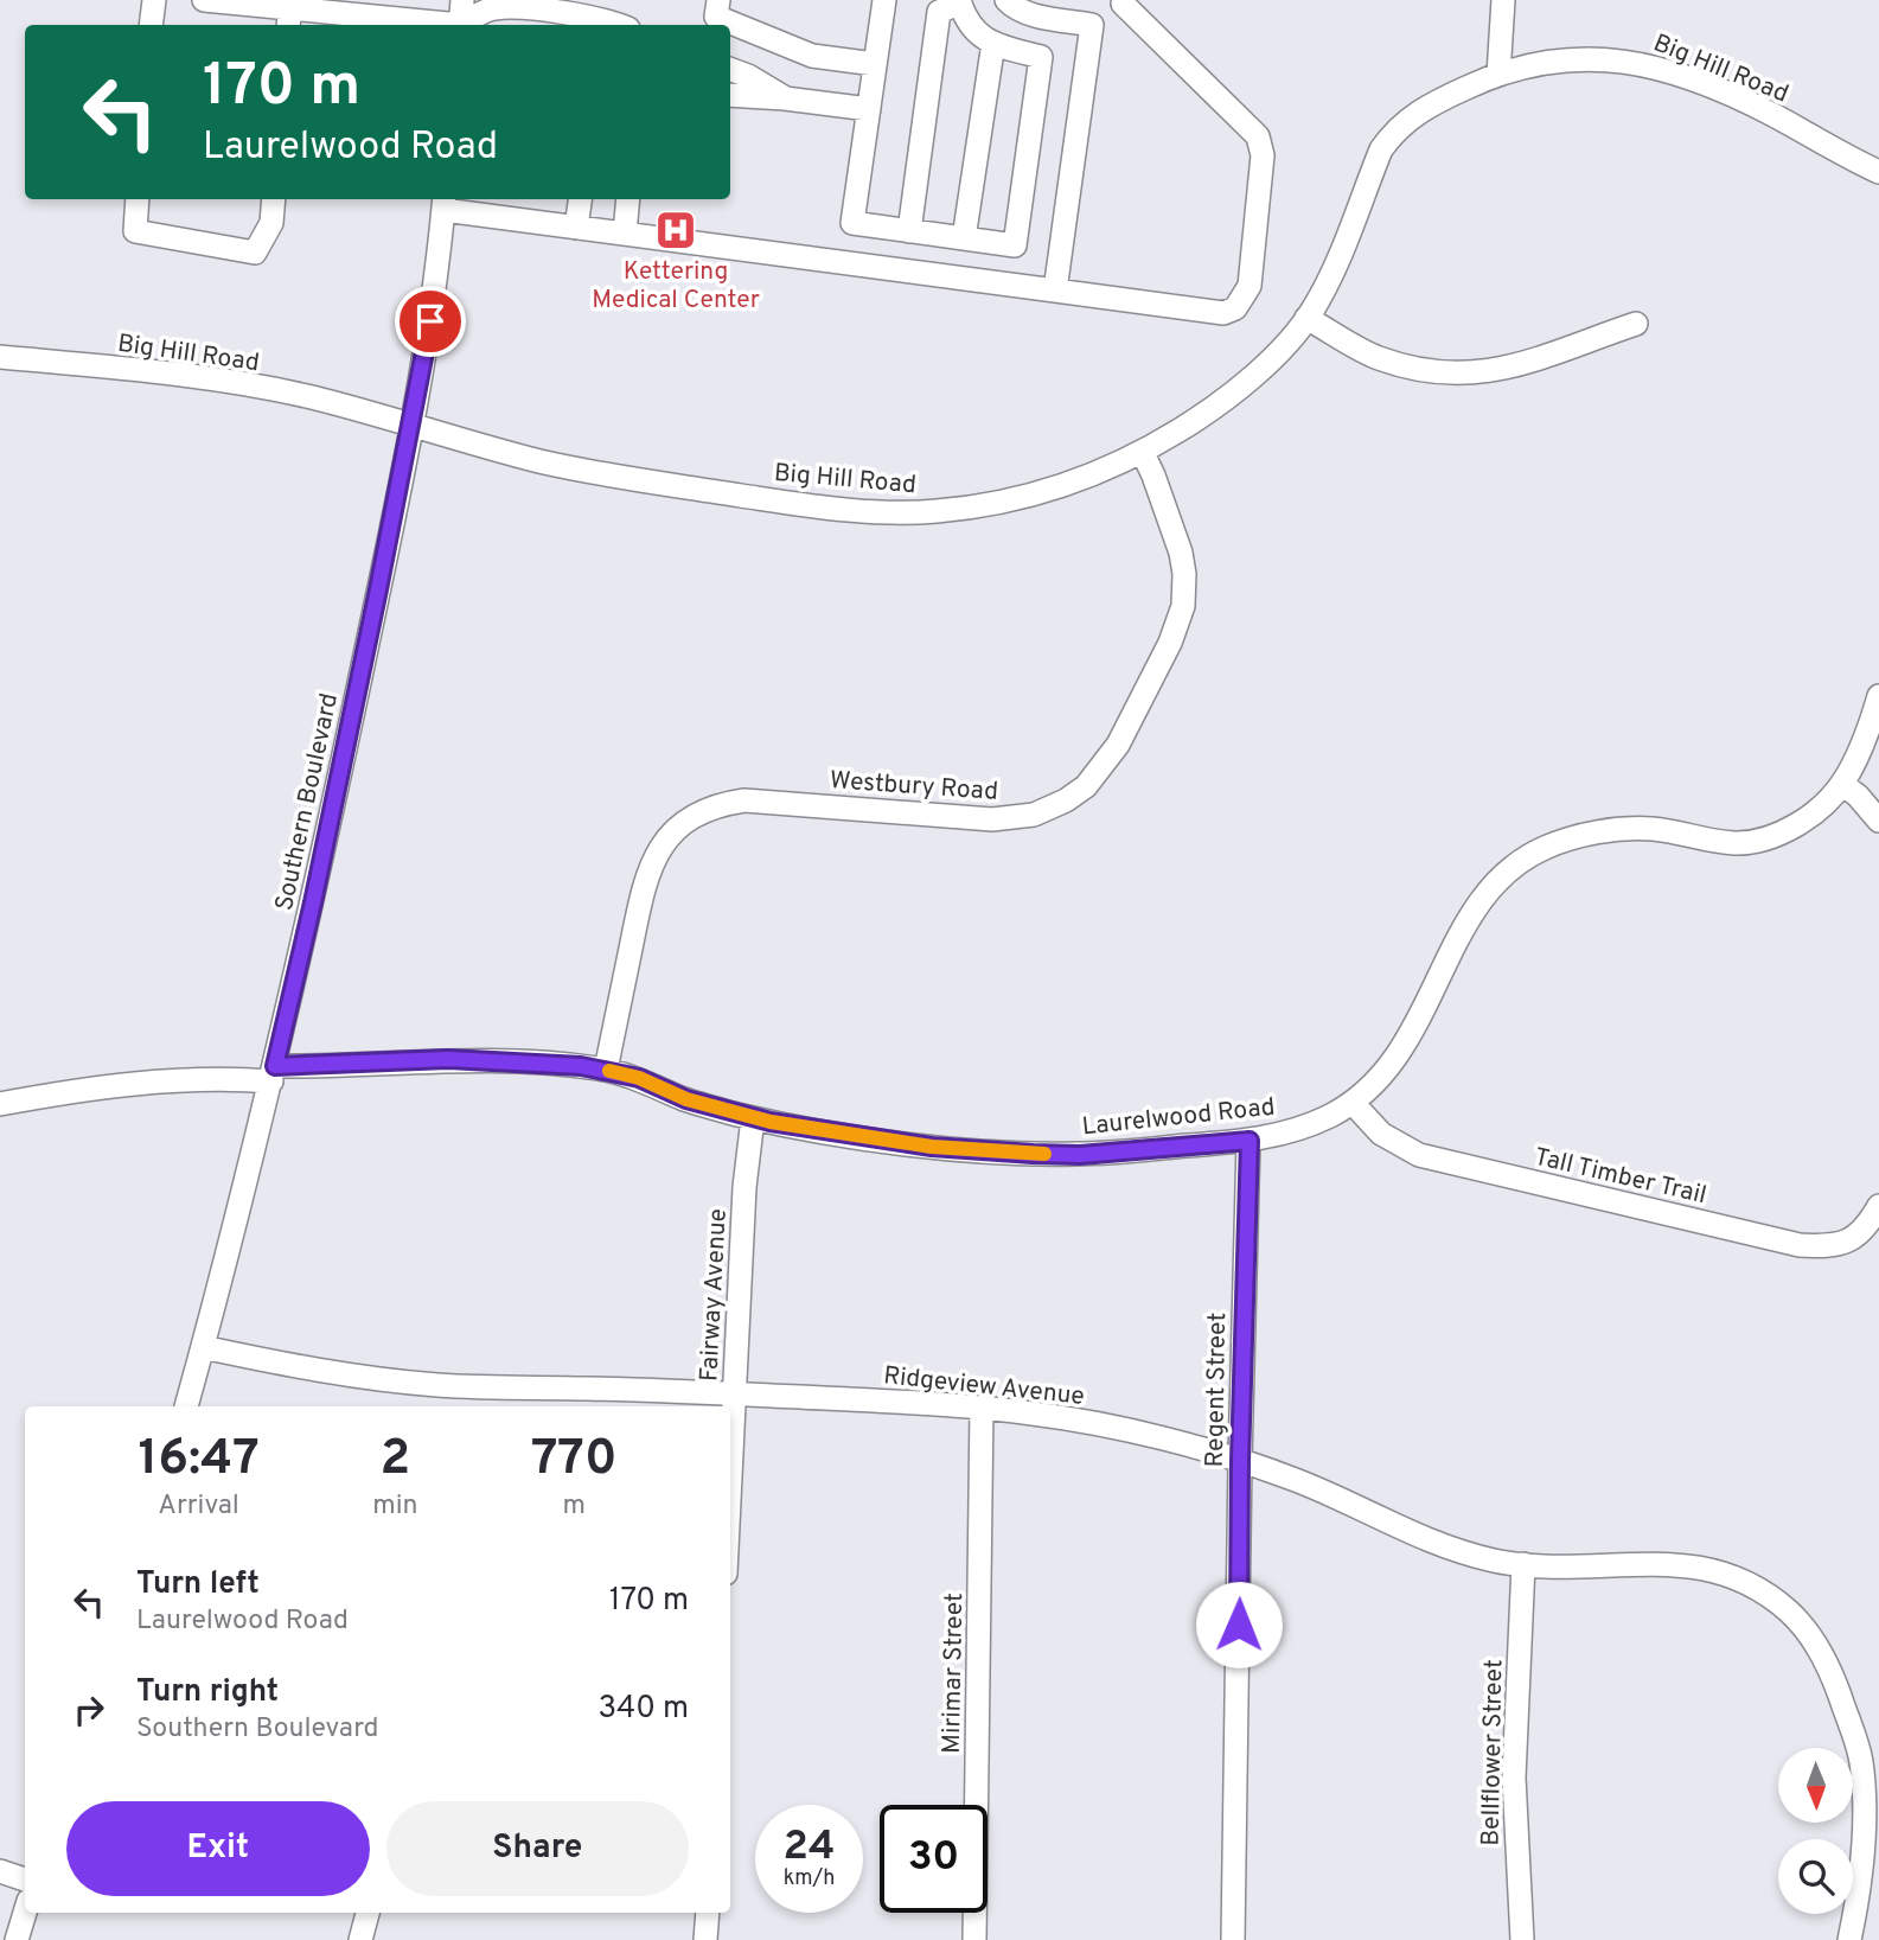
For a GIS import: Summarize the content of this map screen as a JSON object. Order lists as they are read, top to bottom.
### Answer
{
  "streets": {
    "street": [
      "Big Hill Road",
      "Westbury Road",
      "Southern Boulevard",
      "Laurelwood Road",
      "Tall Timber Trail",
      "Fairway Avenue",
      "Ridgeview Avenue",
      "Regent Street",
      "Mirimar Street",
      "Bellflower Street"
    ]
  },
  "crossings": [
    ["Big Hill Road", "Westbury Road"],
    ["Big Hill Road", "Southern Boulevard"],
    ["Westbury Road", "Laurelwood Road"],
    ["Southern Boulevard", "Laurelwood Road"],
    ["Southern Boulevard", "Ridgeview Avenue"],
    ["Laurelwood Road", "Tall Timber Trail"],
    ["Laurelwood Road", "Fairway Avenue"],
    ["Laurelwood Road", "Regent Street"],
    ["Fairway Avenue", "Ridgeview Avenue"],
    ["Ridgeview Avenue", "Regent Street"],
    ["Ridgeview Avenue", "Mirimar Street"],
    ["Ridgeview Avenue", "Bellflower Street"]
  ],
  "places": {
    "hospital": ["Kettering Medical Center"]
  },
  "north": "bottom",
  "page": {
    "turn": ["170 m", "Laurelwood Road"],
    "eta": [
      "16:47",
      "Arrival",
      "2",
      "min",
      "770",
      "m"
    ],
    "list": [
      {
        "name": "Turn left",
        "note": "Laurelwood Road",
        "value": "170 m"
      },
      {
        "name": "Turn right",
        "note": "Southern Boulevard",
        "value": "340 m"
      }
    ],
    "buttons": ["Exit", "Share"],
    "speed": "24 km/h",
    "limit": "30"
  }
}
